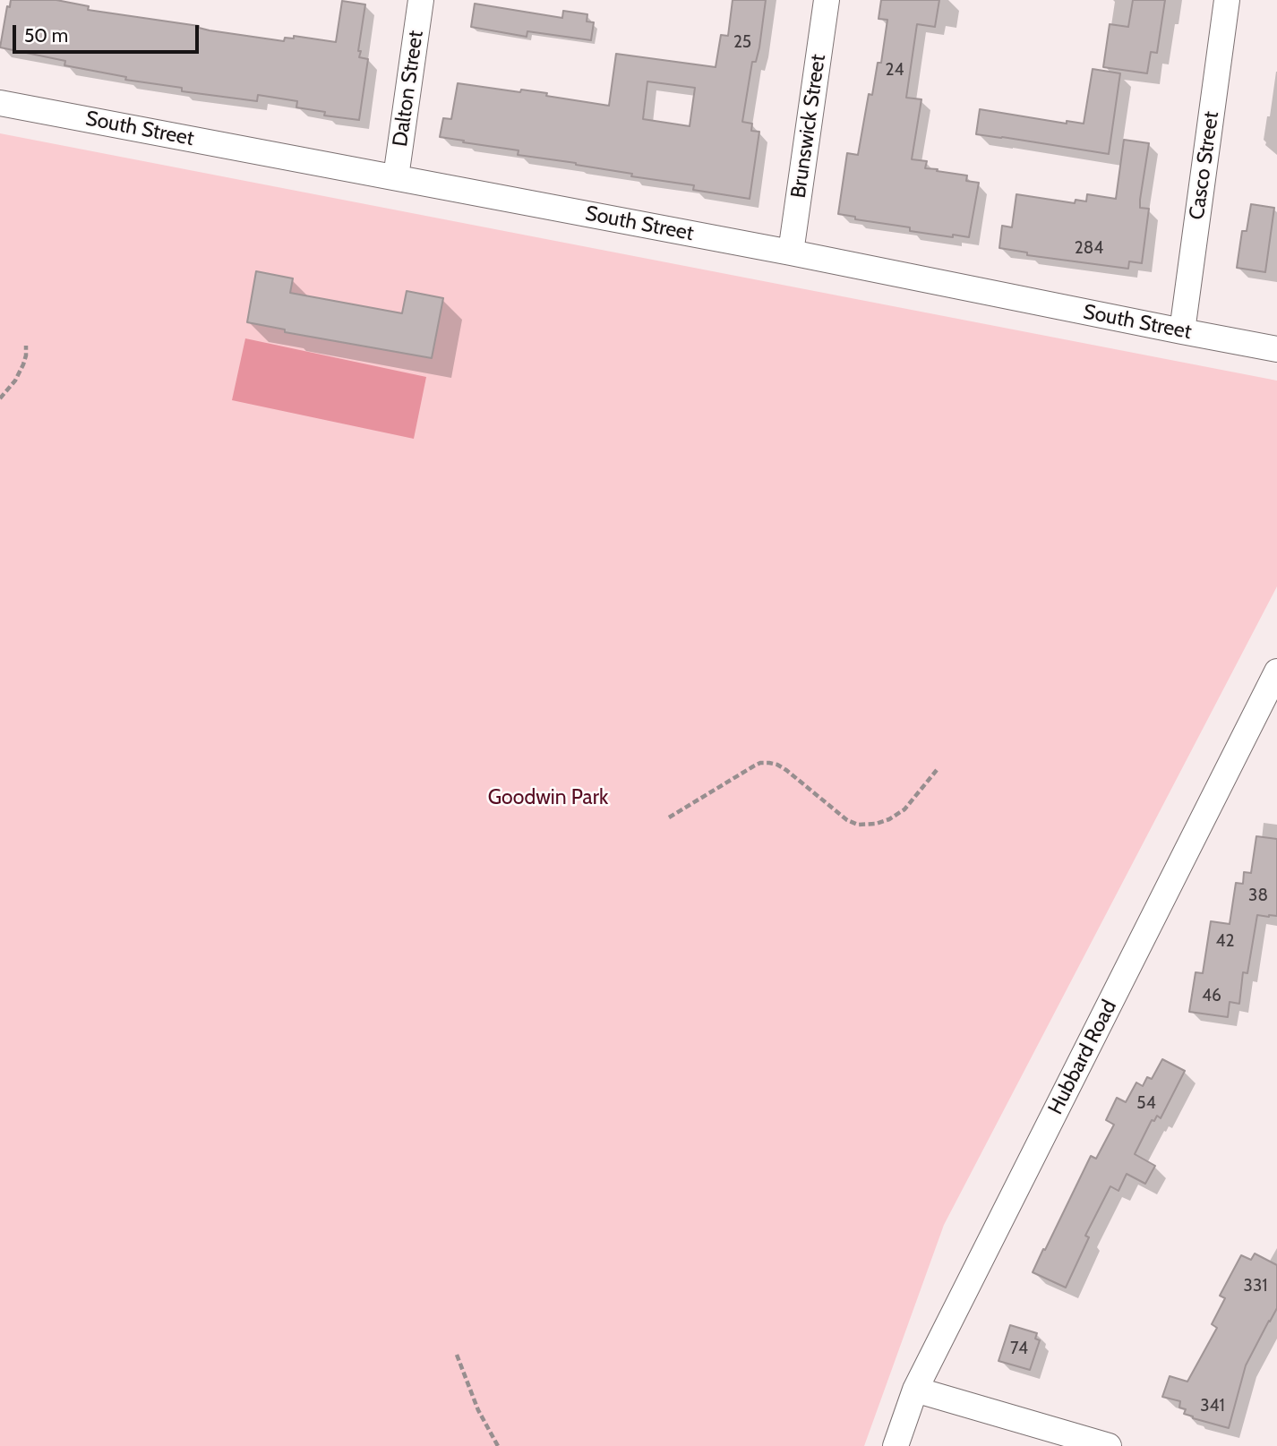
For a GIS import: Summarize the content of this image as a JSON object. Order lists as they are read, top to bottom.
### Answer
{
  "streets": {
    "street": [
      "Dalton Street",
      "Brunswick Street",
      "South Street",
      "Casco Street",
      "Hubbard Road"
    ]
  },
  "crossings": [
    ["Dalton Street", "South Street"],
    ["Brunswick Street", "South Street"],
    ["South Street", "Casco Street"]
  ],
  "parks": ["Goodwin Park"],
  "house_numbers": [
    "25",
    "24",
    "284",
    "38",
    "42",
    "46",
    "54",
    "331",
    "74",
    "341"
  ],
  "scale_bar": "50 m"
}
